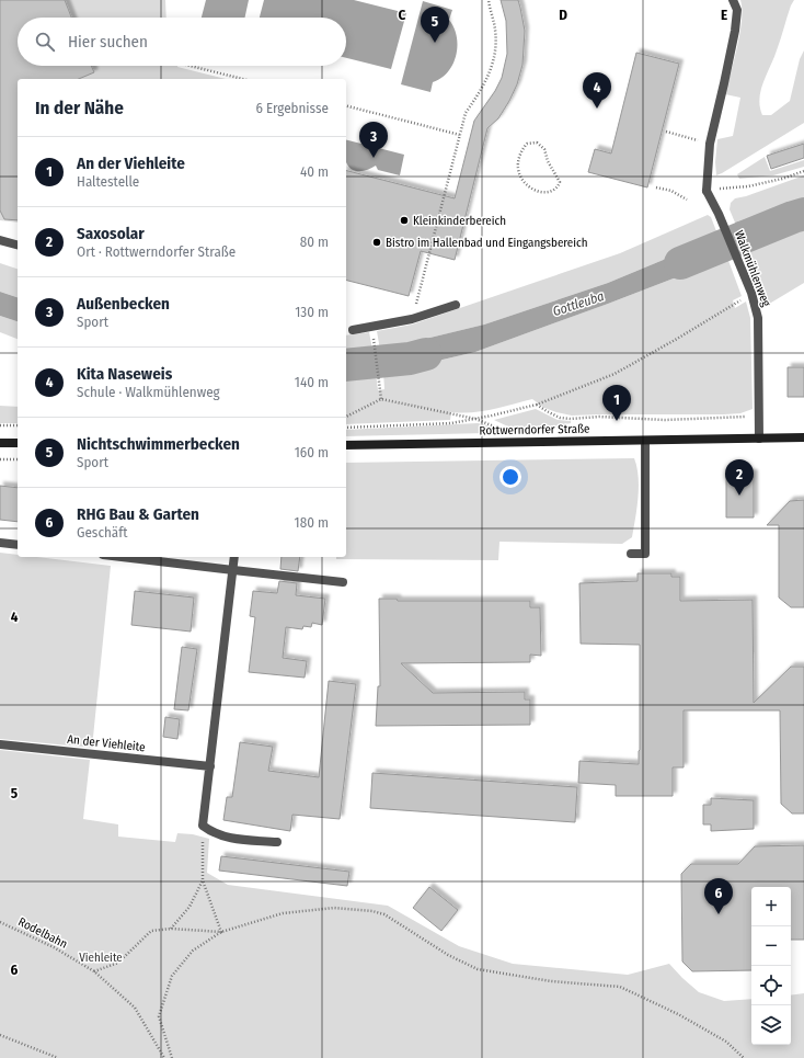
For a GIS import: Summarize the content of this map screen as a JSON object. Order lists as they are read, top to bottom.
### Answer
{
  "streets": {
    "main road": ["Rottwerndorfer Straße"],
    "street": ["Walkmühlenweg", "An der Viehleite"],
    "path": ["Rodelbahn"]
  },
  "crossings": [
    ["Walkmühlenweg", "Rottwerndorfer Straße"]
  ],
  "water": ["Gottleuba"],
  "parks": ["Viehleite"],
  "places": ["Kleinkinderbereich", "Bistro im Hallenbad und Eingangsbereich"],
  "page": {
    "pins": [
      "5",
      "4",
      "3",
      "1",
      "2",
      "6"
    ],
    "search": "Hier suchen",
    "heading": ["In der Nähe", "6 Ergebnisse"],
    "list": [
      {
        "mark": "1",
        "name": "An der Viehleite",
        "note": "Haltestelle",
        "value": "40 m"
      },
      {
        "mark": "2",
        "name": "Saxosolar",
        "note": "Ort · Rottwerndorfer Straße",
        "value": "80 m"
      },
      {
        "mark": "3",
        "name": "Außenbecken",
        "note": "Sport",
        "value": "130 m"
      },
      {
        "mark": "4",
        "name": "Kita Naseweis",
        "note": "Schule · Walkmühlenweg",
        "value": "140 m"
      },
      {
        "mark": "5",
        "name": "Nichtschwimmerbecken",
        "note": "Sport",
        "value": "160 m"
      },
      {
        "mark": "6",
        "name": "RHG Bau & Garten",
        "note": "Geschäft",
        "value": "180 m"
      }
    ],
    "map_buttons": ["+", "−"]
  },
  "grid": {
    "columns": ["C", "D", "E"],
    "rows": ["4", "5", "6"]
  }
}
